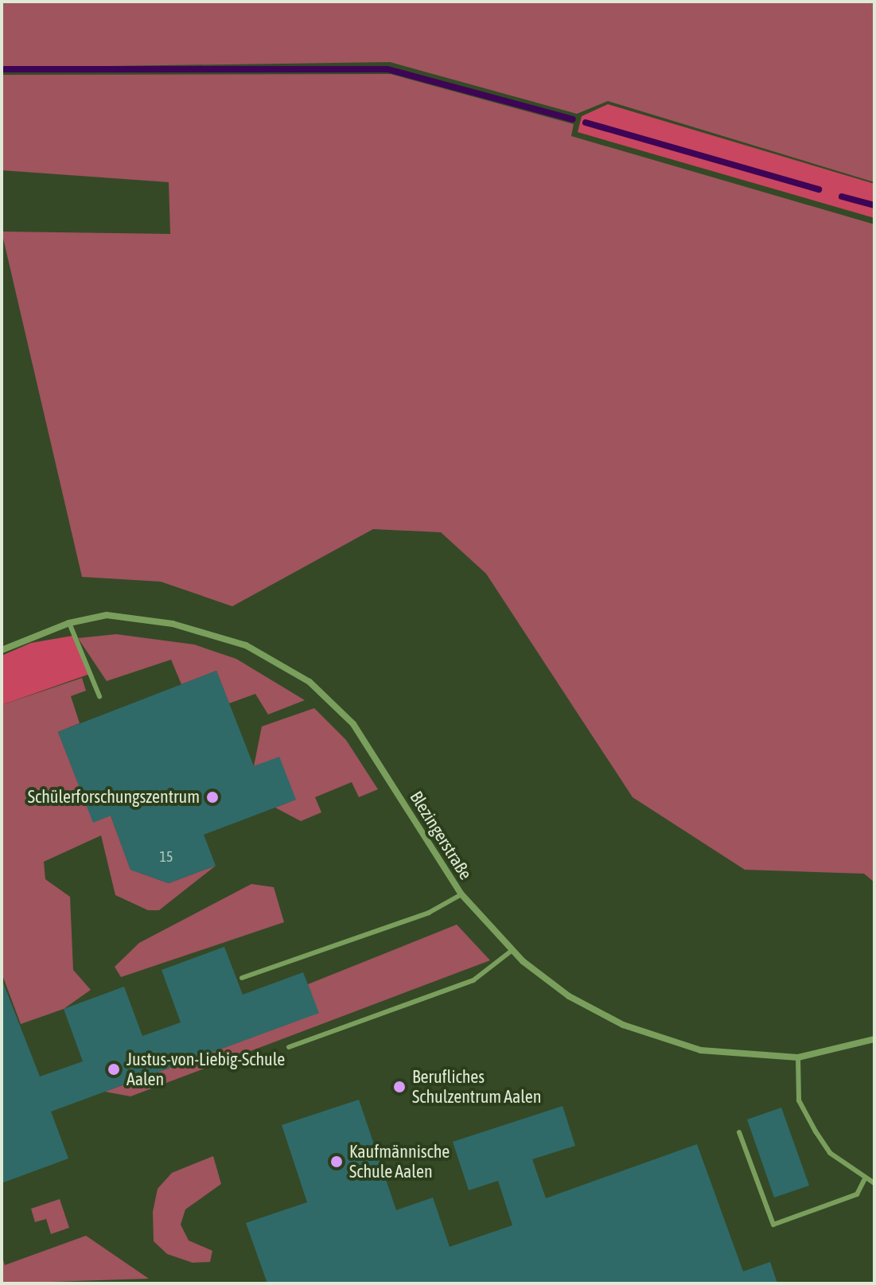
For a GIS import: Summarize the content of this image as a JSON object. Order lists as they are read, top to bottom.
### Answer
{
  "streets": {
    "street": ["Blezingerstraße"]
  },
  "places": [
    "Schülerforschungszentrum",
    "Justus-von-Liebig-Schule Aalen",
    "Berufliches Schulzentrum Aalen",
    "Kaufmännische Schule Aalen"
  ],
  "house_numbers": ["15"]
}
